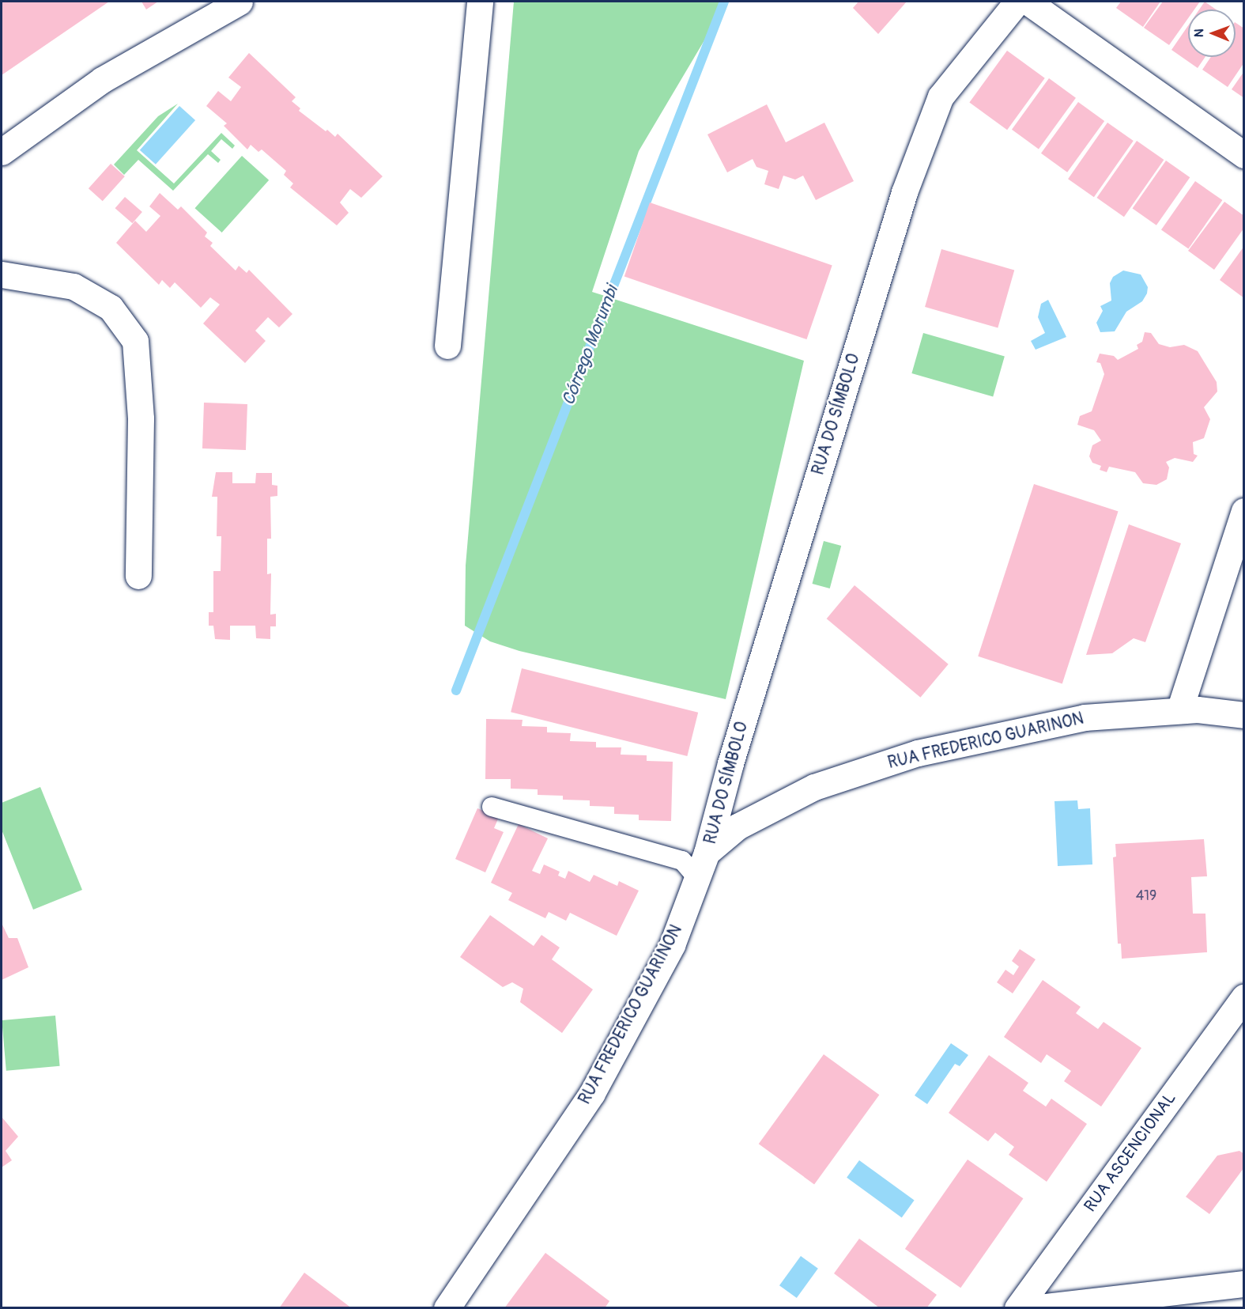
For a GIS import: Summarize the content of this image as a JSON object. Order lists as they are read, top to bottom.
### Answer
{
  "streets": {
    "street": ["RUA DO SÍMBOLO", "RUA FREDERICO GUARINON", "RUA ASCENCIONAL"]
  },
  "crossings": [
    ["RUA DO SÍMBOLO", "RUA FREDERICO GUARINON"]
  ],
  "water": ["Córrego Morumbi"],
  "house_numbers": ["419"],
  "north": "left"
}
